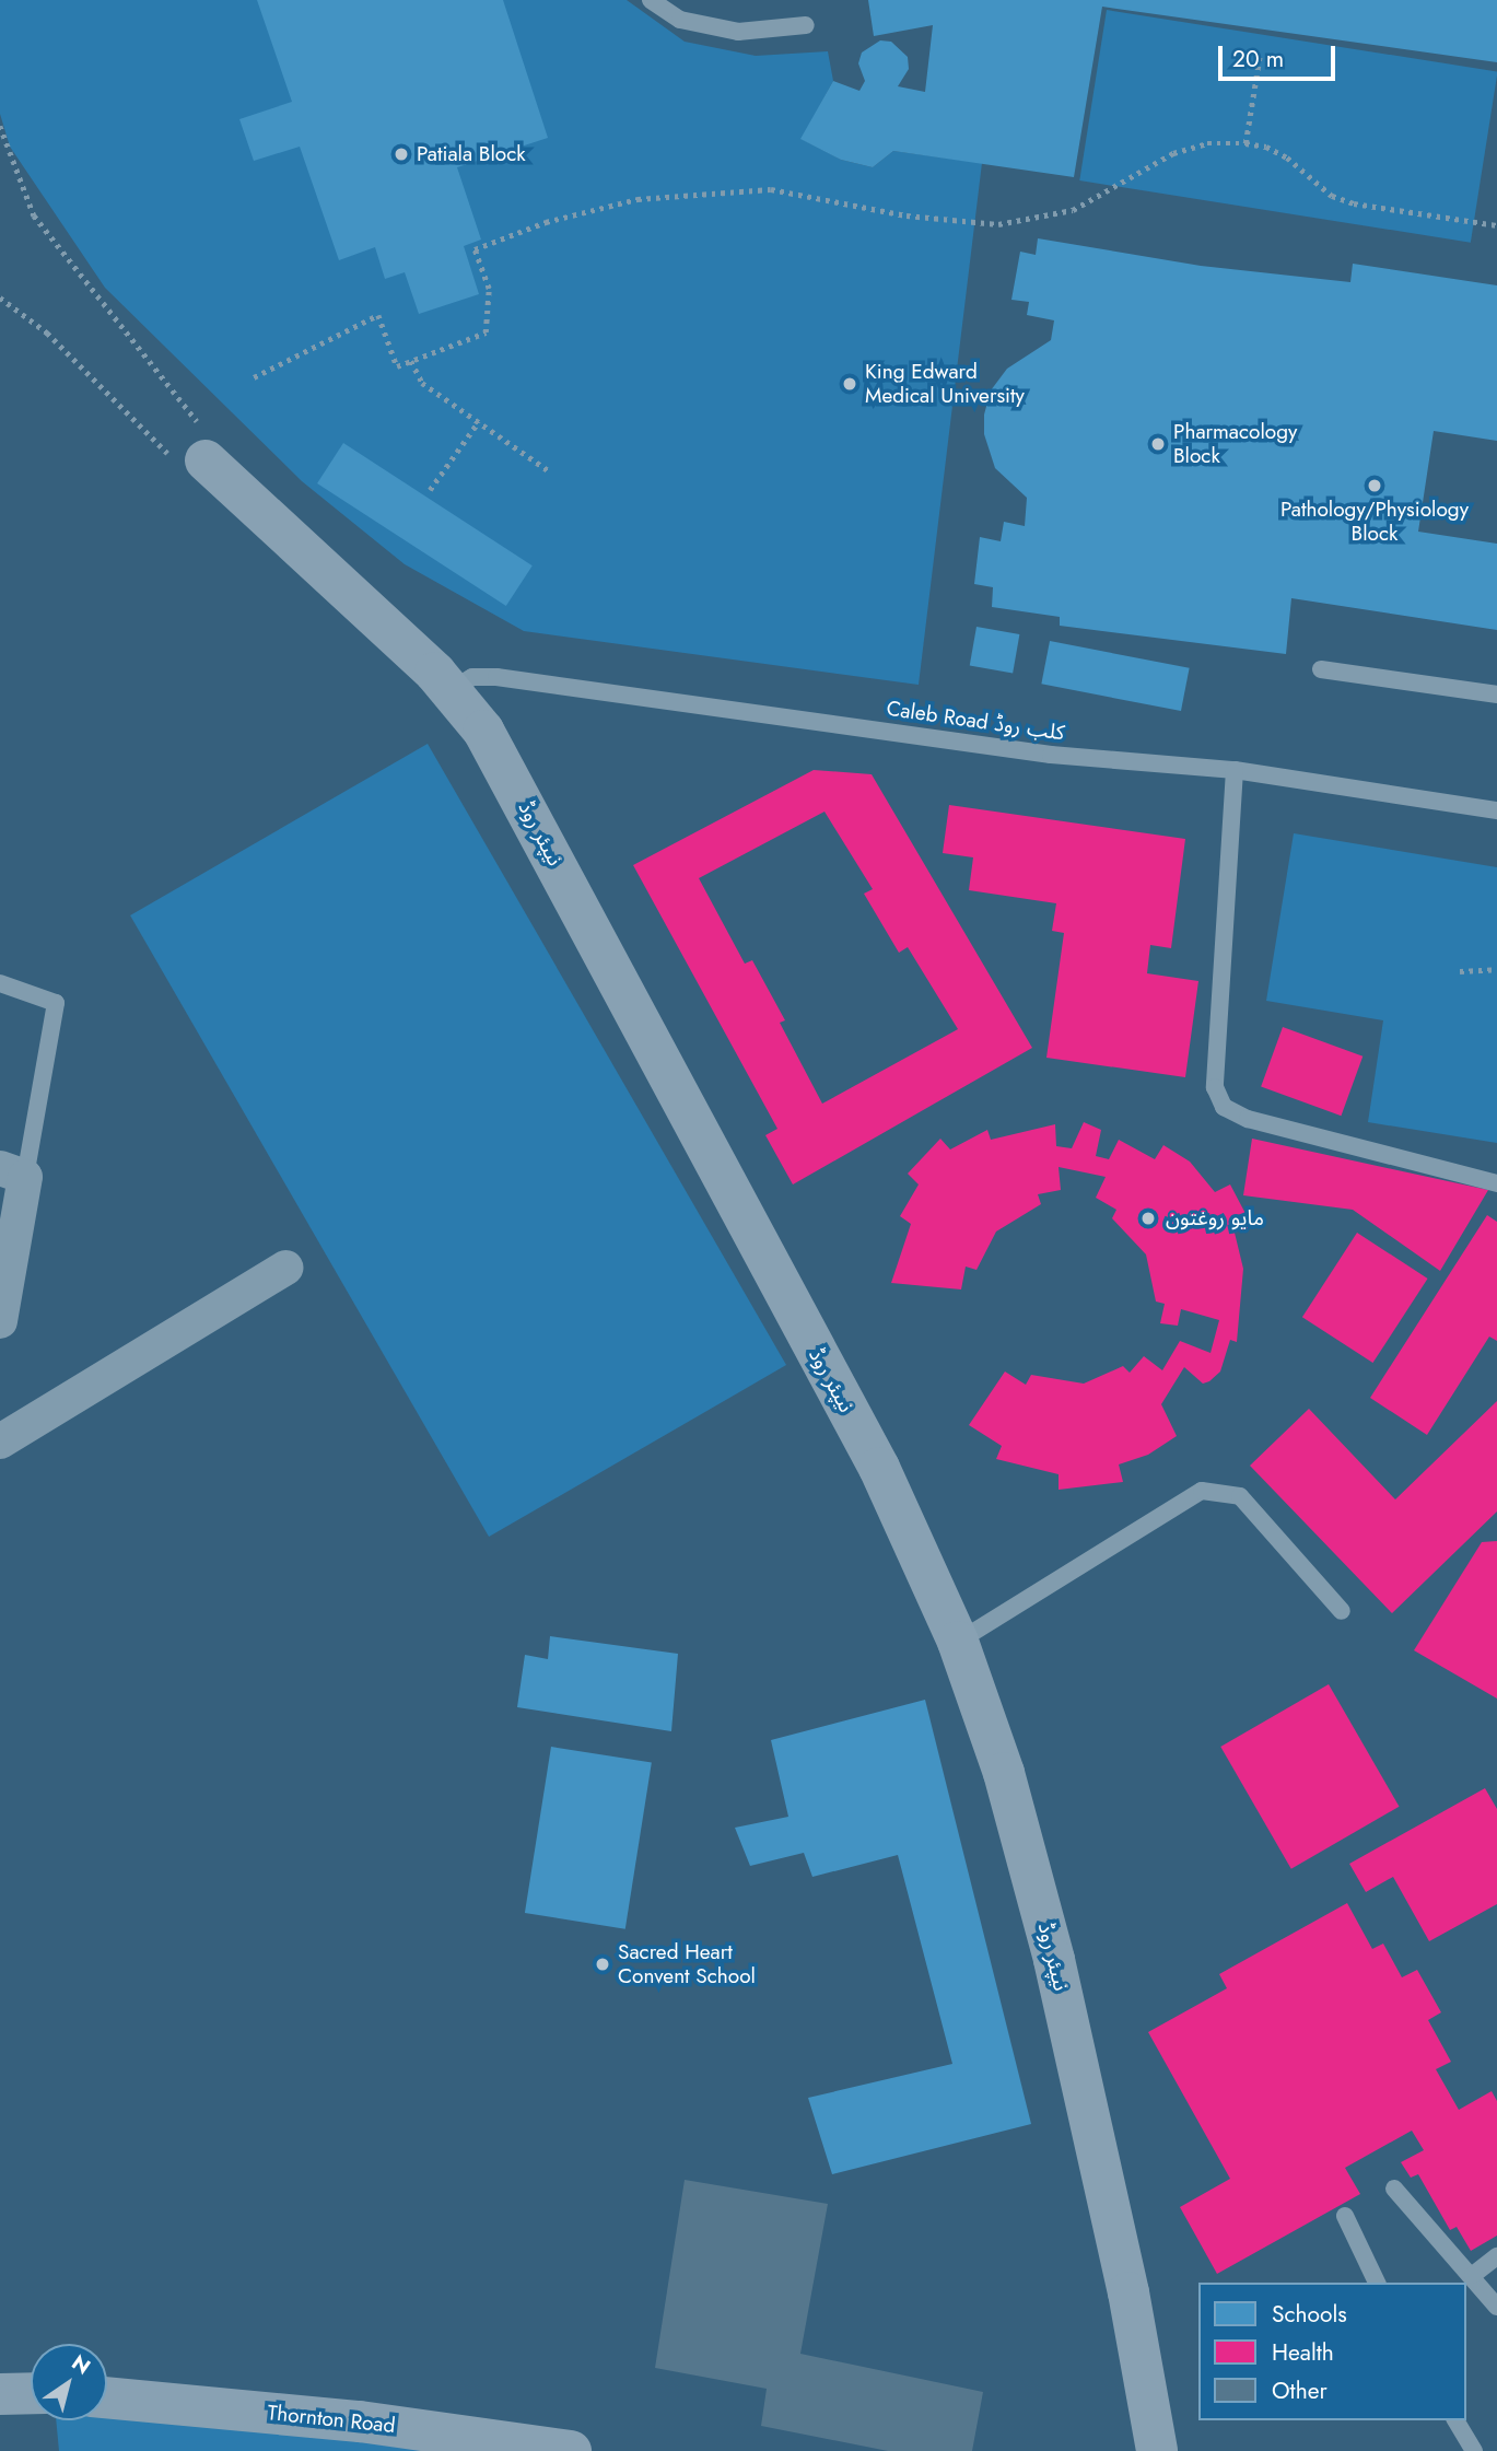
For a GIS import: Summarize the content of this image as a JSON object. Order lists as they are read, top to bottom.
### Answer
{
  "streets": {
    "street": ["نیپئر روڈ", "Thornton Road"],
    "lane": ["Caleb Road کلب روڈ"]
  },
  "crossings": [
    ["Caleb Road کلب روڈ", "نیپئر روڈ"]
  ],
  "places": [
    "Patiala Block",
    "King Edward Medical University",
    "Pharmacology Block",
    "Pathology/Physiology Block",
    "مایو روغتون",
    "Sacred Heart Convent School"
  ],
  "legend": ["Schools", "Health", "Other"],
  "scale_bar": "20 m",
  "north": "top right"
}
